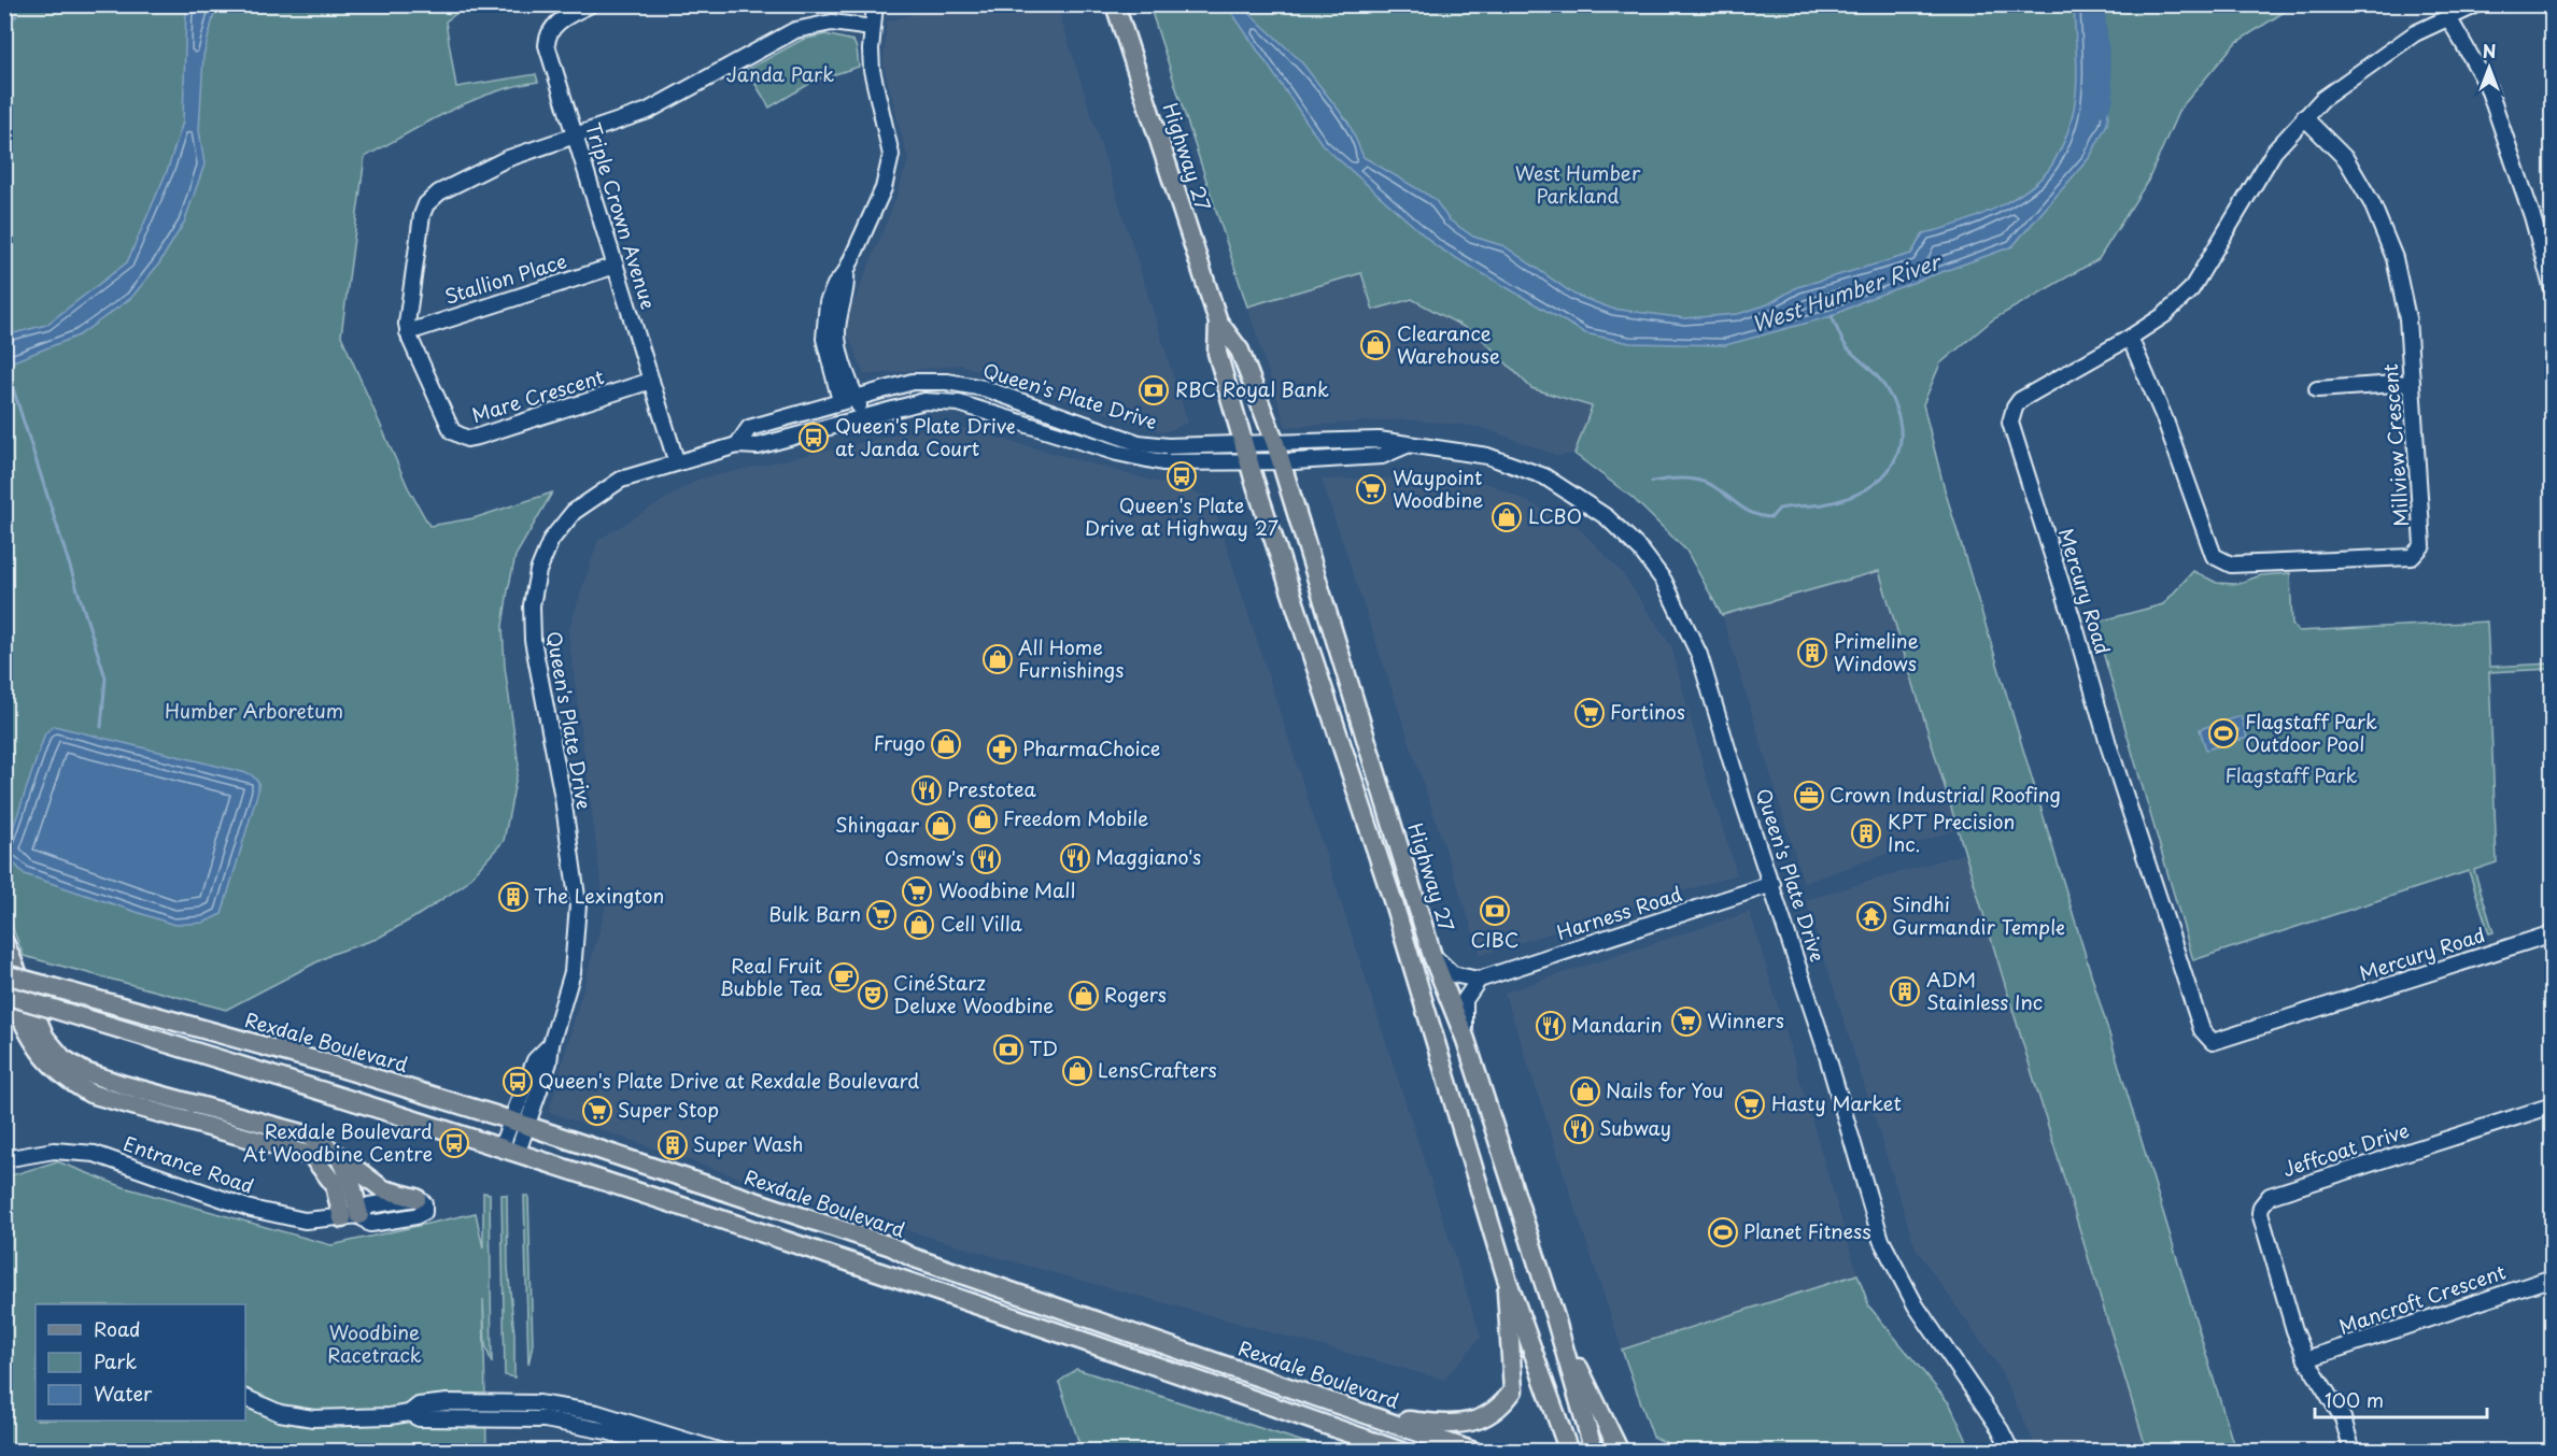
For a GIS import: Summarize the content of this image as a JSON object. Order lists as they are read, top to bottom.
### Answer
{
  "streets": {
    "main road": ["Highway 27", "Rexdale Boulevard"],
    "street": [
      "Triple Crown Avenue",
      "Stallion Place",
      "Mare Crescent",
      "Queen's Plate Drive",
      "Millview Crescent",
      "Mercury Road",
      "Harness Road",
      "Jeffcoat Drive",
      "Entrance Road",
      "Mancroft Crescent"
    ]
  },
  "crossings": [
    ["Highway 27", "Queen's Plate Drive"],
    ["Triple Crown Avenue", "Stallion Place"],
    ["Triple Crown Avenue", "Mare Crescent"],
    ["Triple Crown Avenue", "Queen's Plate Drive"],
    ["Stallion Place", "Mare Crescent"],
    ["Queen's Plate Drive", "Harness Road"],
    ["Queen's Plate Drive", "Rexdale Boulevard"],
    ["Millview Crescent", "Mercury Road"],
    ["Jeffcoat Drive", "Mancroft Crescent"]
  ],
  "water": ["West Humber River"],
  "parks": [
    "Janda Park",
    "West Humber Parkland",
    "Humber Arboretum",
    "Flagstaff Park",
    "Woodbine Racetrack"
  ],
  "places": {
    "shop": [
      "Clearance Warehouse",
      "LCBO",
      "All Home Furnishings",
      "Frugo",
      "Freedom Mobile",
      "Shingaar",
      "Cell Villa",
      "Rogers",
      "LensCrafters",
      "Nails for You"
    ],
    "bank": ["RBC Royal Bank", "CIBC", "TD"],
    "bus stop": [
      "Queen's Plate Drive at Janda Court",
      "Queen's Plate Drive at Highway 27",
      "Queen's Plate Drive at Rexdale Boulevard",
      "Rexdale Boulevard At Woodbine Centre"
    ],
    "supermarket": [
      "Waypoint Woodbine",
      "Fortinos",
      "Woodbine Mall",
      "Bulk Barn",
      "Winners",
      "Hasty Market",
      "Super Stop"
    ],
    "building": [
      "Primeline Windows",
      "KPT Precision Inc.",
      "The Lexington",
      "ADM Stainless Inc",
      "Super Wash"
    ],
    "sports": ["Flagstaff Park Outdoor Pool", "Planet Fitness"],
    "pharmacy": ["PharmaChoice"],
    "restaurant": [
      "Prestotea",
      "Maggiano's",
      "Osmow's",
      "Mandarin",
      "Subway"
    ],
    "office": ["Crown Industrial Roofing"],
    "temple": ["Sindhi Gurmandir Temple"],
    "cafe": ["Real Fruit Bubble Tea"],
    "theatre": ["CinéStarz Deluxe Woodbine"]
  },
  "legend": ["Road", "Park", "Water"],
  "scale_bar": "100 m",
  "north": "top"
}
